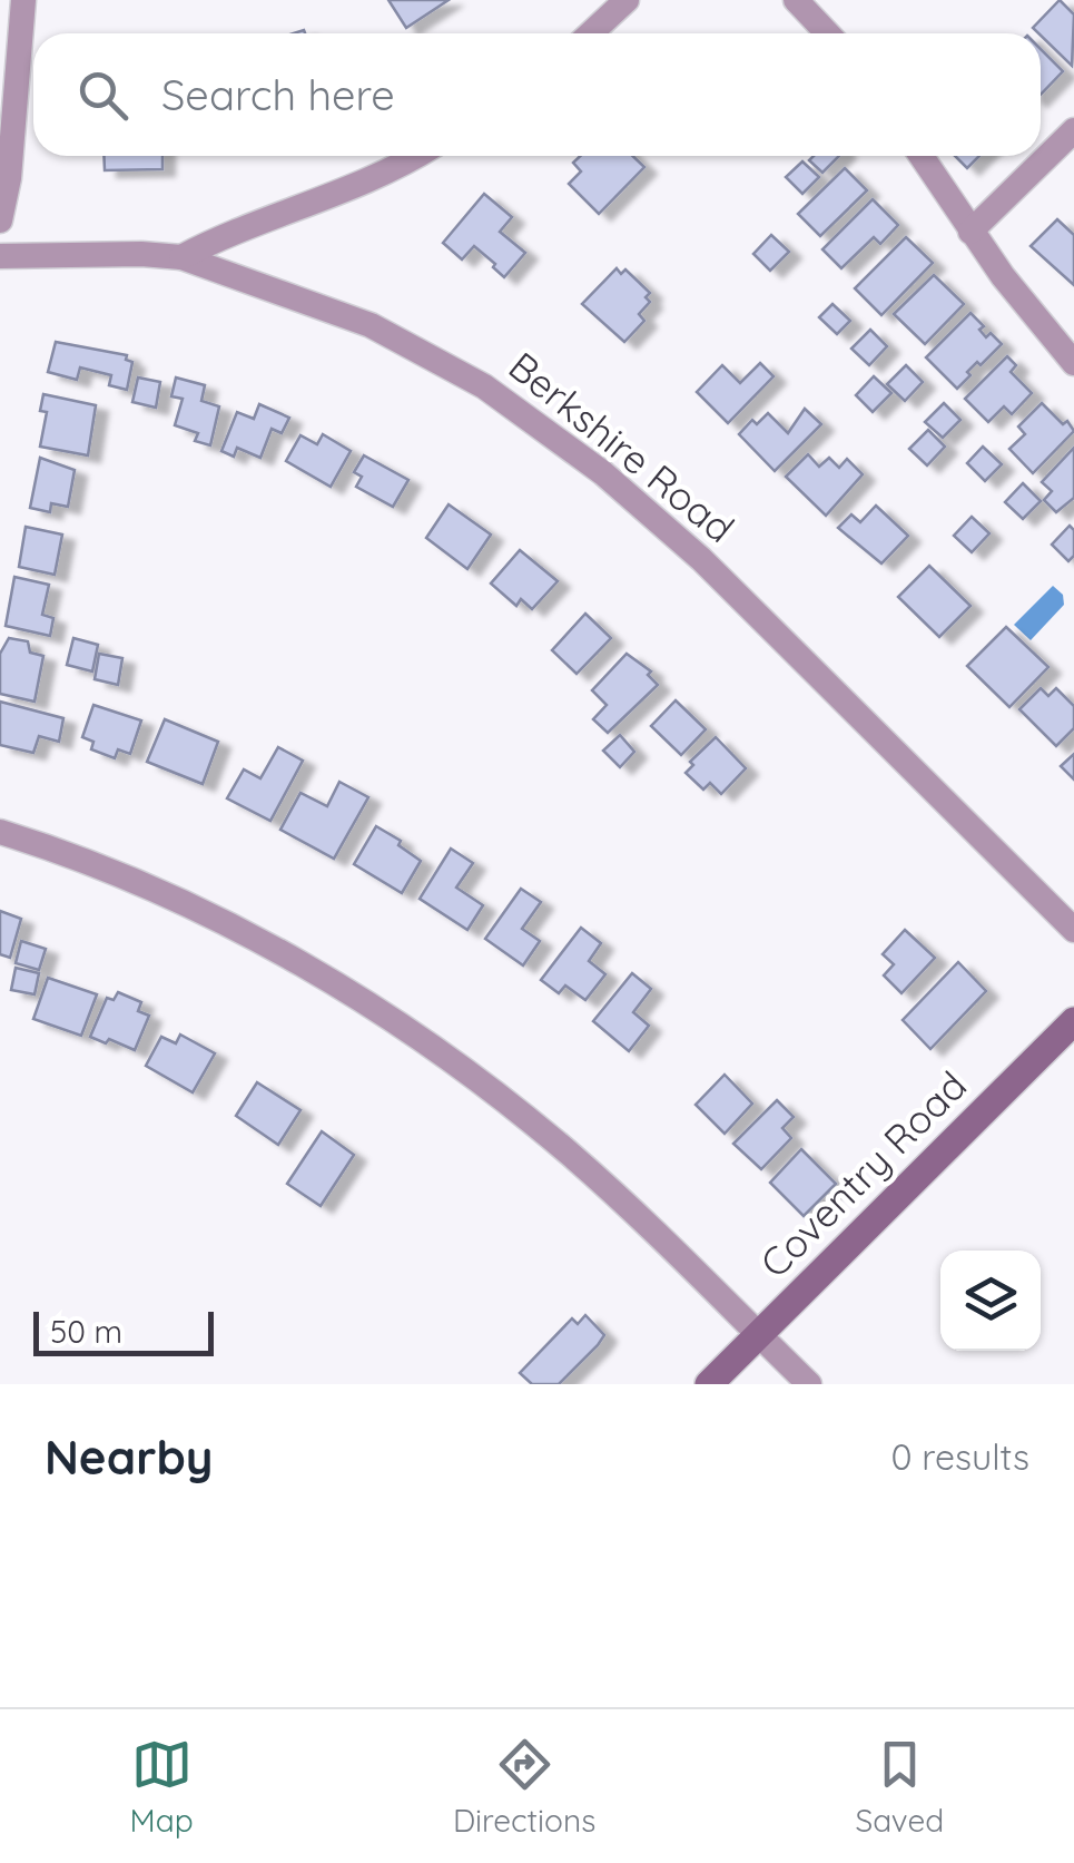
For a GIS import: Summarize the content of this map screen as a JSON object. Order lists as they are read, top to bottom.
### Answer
{
  "streets": {
    "street": ["Berkshire Road", "Coventry Road"]
  },
  "scale_bar": "50 m",
  "page": {
    "search": "Search here",
    "scale": "50 m",
    "heading": ["Nearby", "0 results"],
    "nav": ["Map", "Directions", "Saved"]
  }
}
